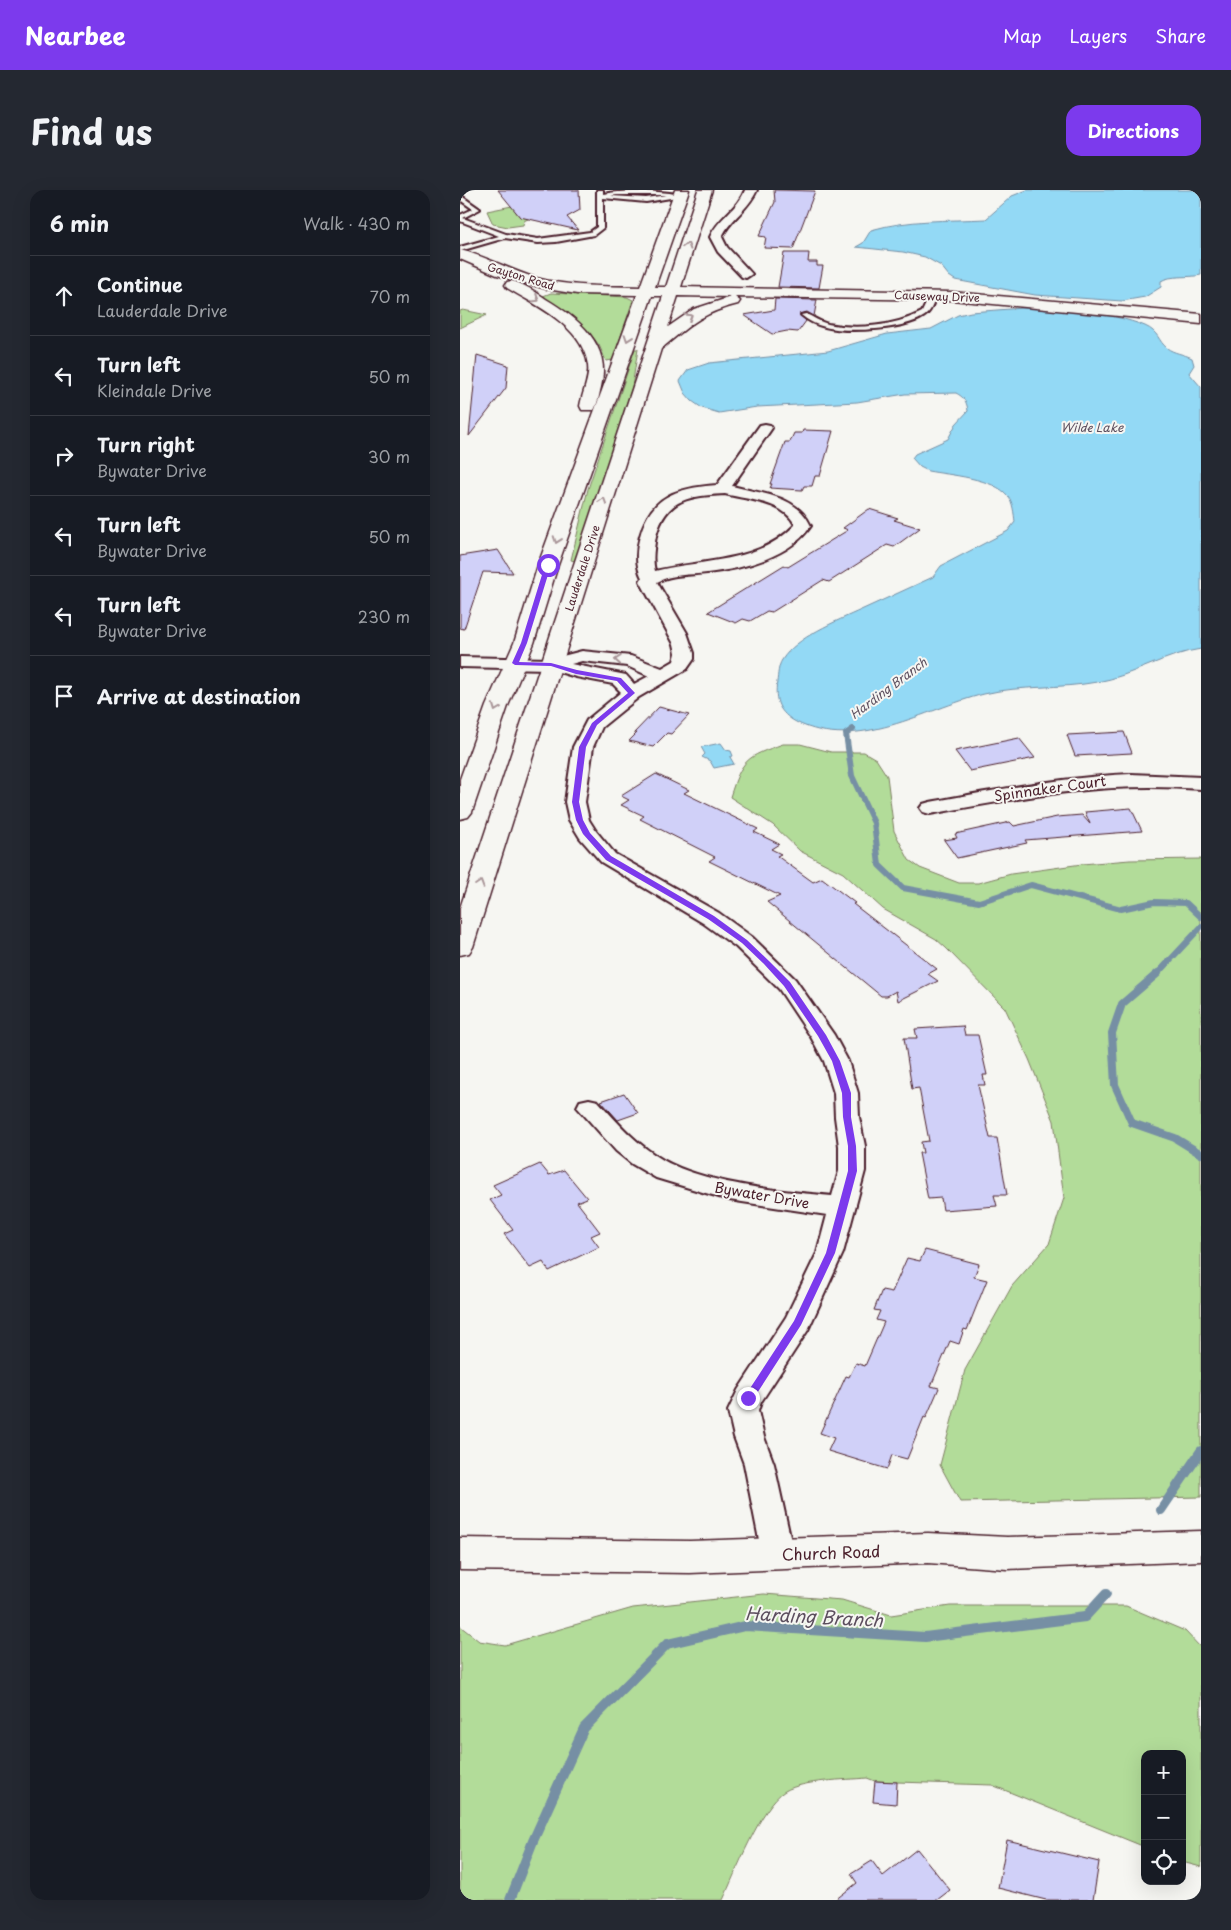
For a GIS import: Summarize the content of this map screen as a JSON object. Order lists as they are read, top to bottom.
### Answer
{
  "streets": {
    "main road": [
      "Gayton Road",
      "Causeway Drive",
      "Lauderdale Drive",
      "Church Road"
    ],
    "street": ["Spinnaker Court", "Bywater Drive"]
  },
  "crossings": [
    ["Gayton Road", "Causeway Drive"],
    ["Gayton Road", "Lauderdale Drive"],
    ["Causeway Drive", "Lauderdale Drive"]
  ],
  "water": ["Wilde Lake", "Harding Branch"],
  "page": {
    "header": "Nearbee",
    "nav": ["Map", "Layers", "Share"],
    "title": "Find us",
    "buttons": "Directions",
    "heading": ["6 min", "Walk · 430 m"],
    "list": [
      ["Continue", "Lauderdale Drive", "70 m"],
      ["Turn left", "Kleindale Drive", "50 m"],
      ["Turn right", "Bywater Drive", "30 m"],
      ["Turn left", "Bywater Drive", "50 m"],
      ["Turn left", "Bywater Drive", "230 m"],
      "Arrive at destination"
    ],
    "map_buttons": ["+", "−"]
  }
}
